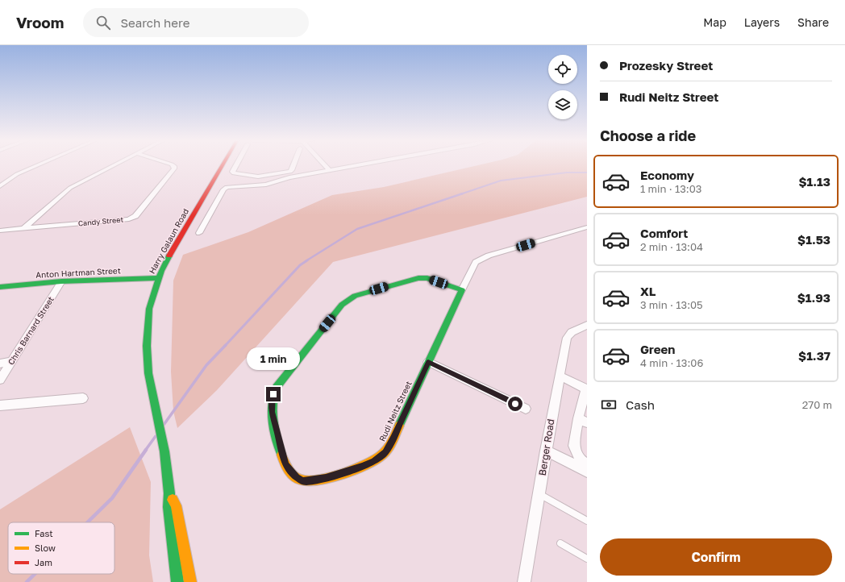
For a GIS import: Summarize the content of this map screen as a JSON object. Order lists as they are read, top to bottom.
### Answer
{
  "streets": {
    "street": [
      "Candy Street",
      "Harry Galaun Road",
      "Anton Hartman Street",
      "Chris Barnard Street",
      "Rudi Neitz Street",
      "Berger Road"
    ]
  },
  "crossings": [
    ["Harry Galaun Road", "Anton Hartman Street"],
    ["Anton Hartman Street", "Chris Barnard Street"]
  ],
  "legend": ["Fast", "Slow", "Jam"],
  "page": {
    "header": "Vroom",
    "search": "Search here",
    "nav": ["Map", "Layers", "Share"],
    "banner": ["Prozesky Street", "Rudi Neitz Street"],
    "heading": "Choose a ride",
    "list": [
      {
        "name": "Economy",
        "note": "1 min · 13:03",
        "value": "$1.13"
      },
      {
        "name": "Comfort",
        "note": "2 min · 13:04",
        "value": "$1.53"
      },
      {
        "name": "XL",
        "note": "3 min · 13:05",
        "value": "$1.93"
      },
      {
        "name": "Green",
        "note": "4 min · 13:06",
        "value": "$1.37"
      }
    ],
    "bubble": "1 min",
    "pay": ["Cash", "270 m"],
    "buttons": "Confirm"
  }
}
